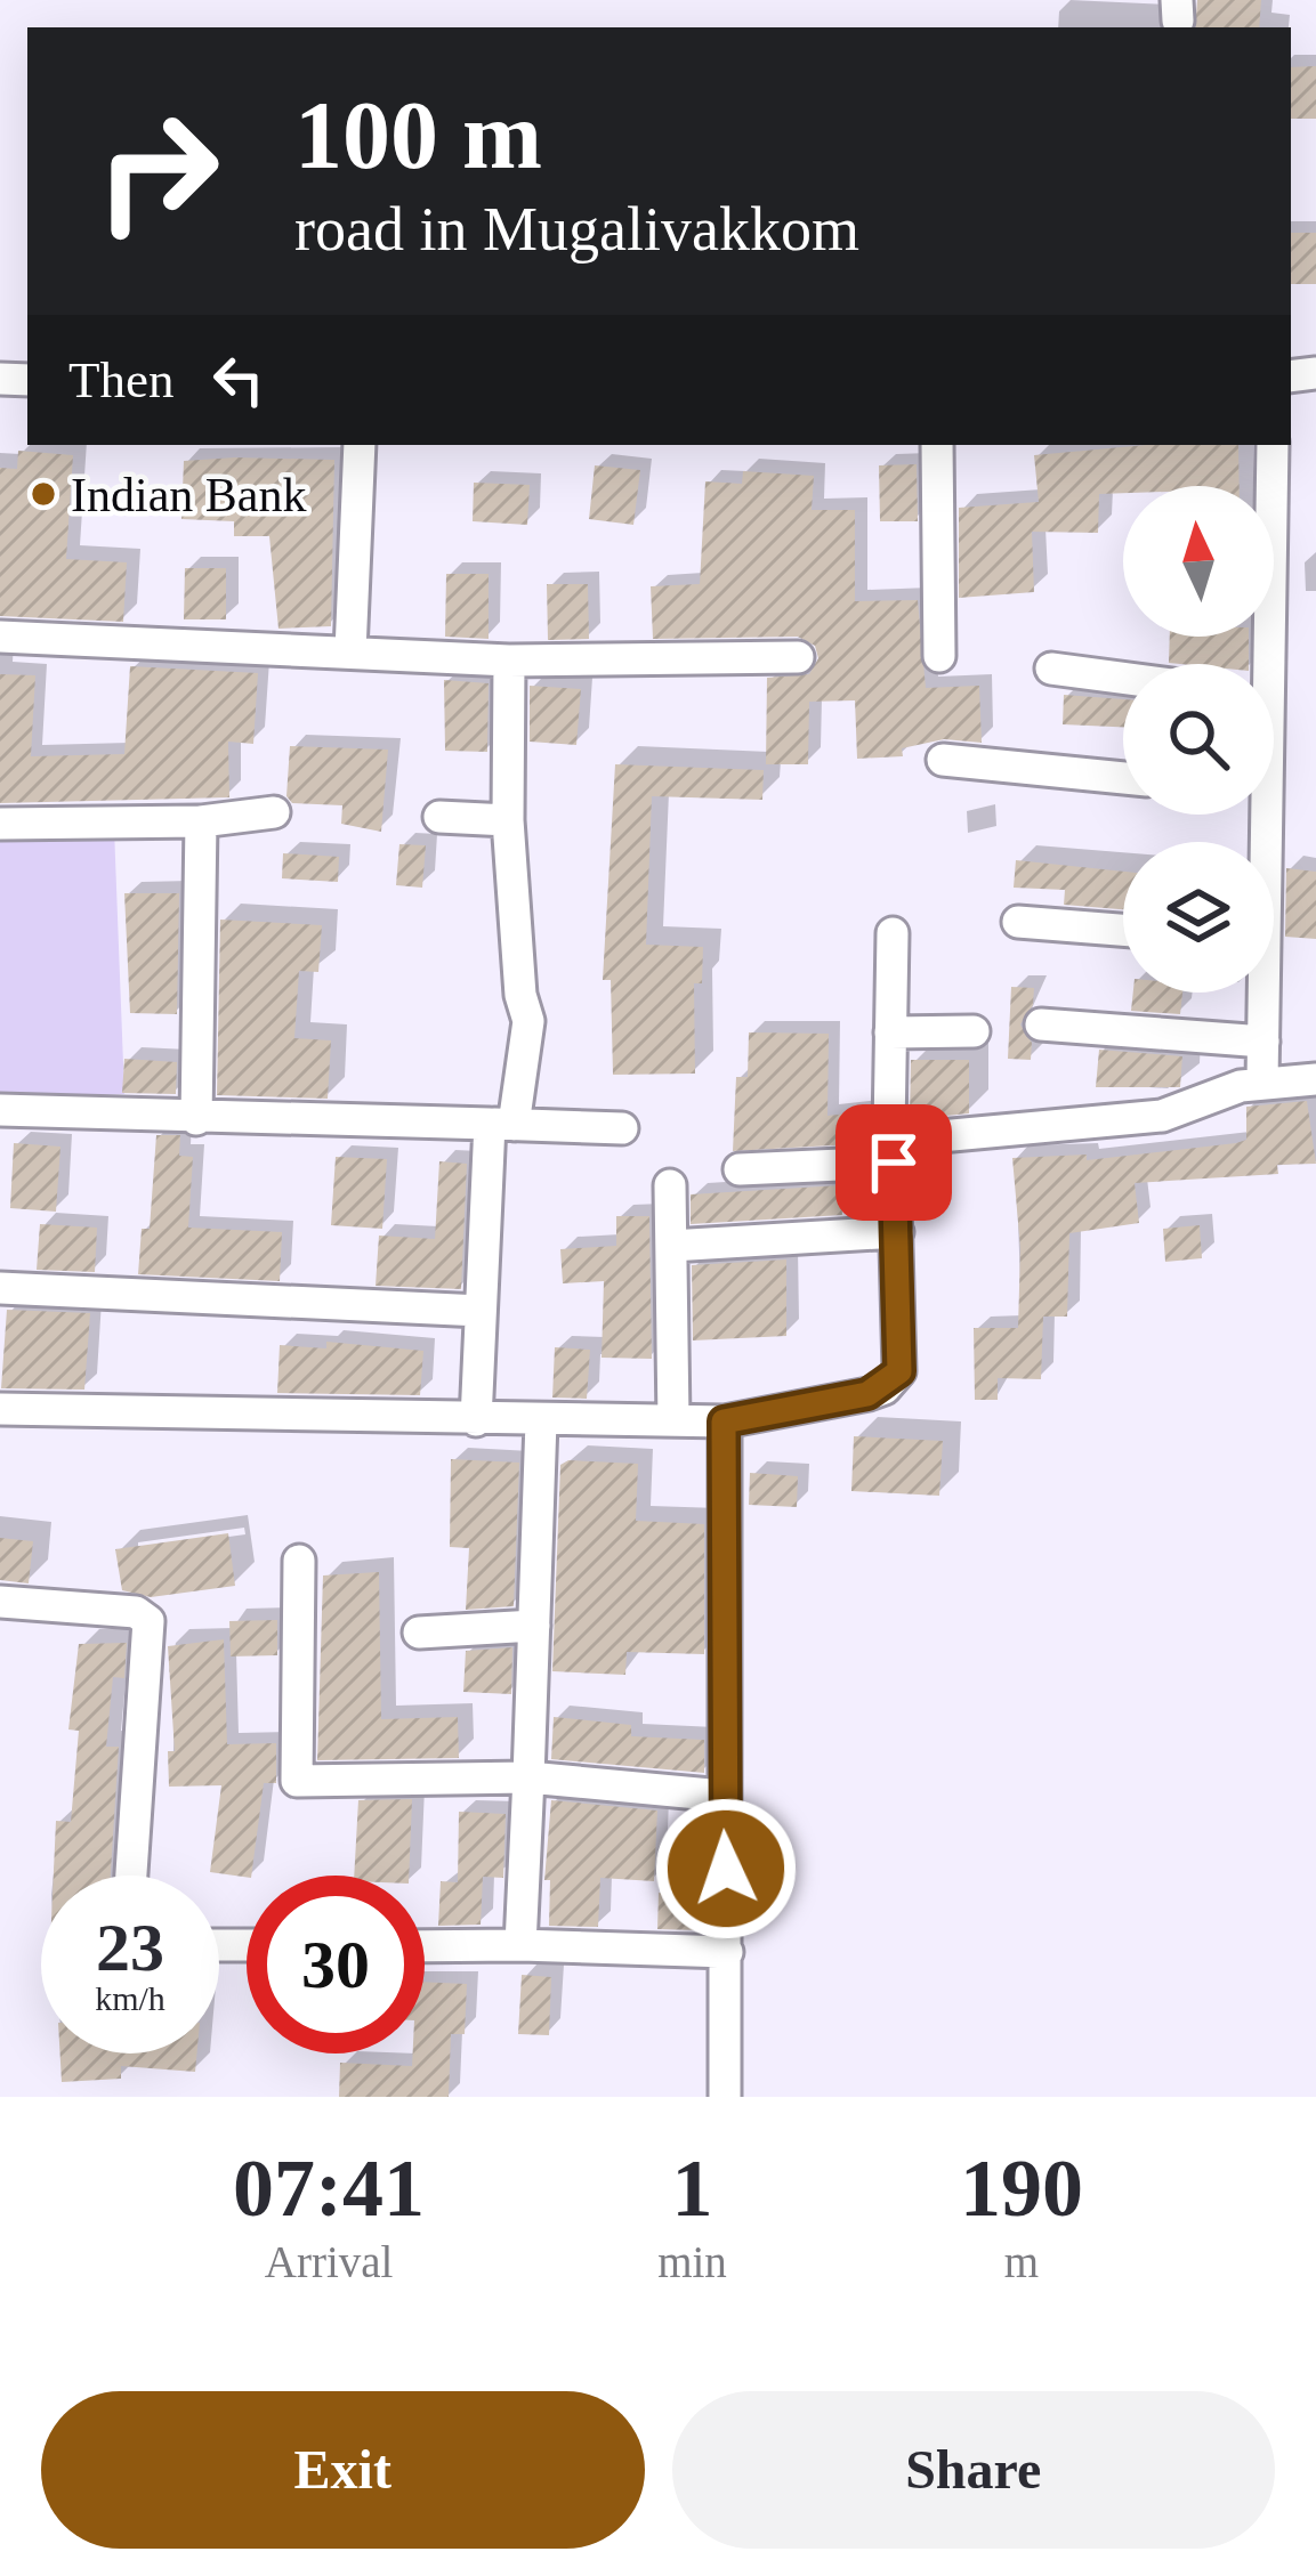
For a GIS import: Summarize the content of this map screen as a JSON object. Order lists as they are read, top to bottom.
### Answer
{
  "places": ["Indian Bank"],
  "north": "top",
  "page": {
    "turn": ["100 m", "road in Mugalivakkom"],
    "then": "Then",
    "speed": "23 km/h",
    "limit": "30",
    "eta": [
      "07:41",
      "Arrival",
      "1",
      "min",
      "190",
      "m"
    ],
    "buttons": ["Exit", "Share"]
  }
}
